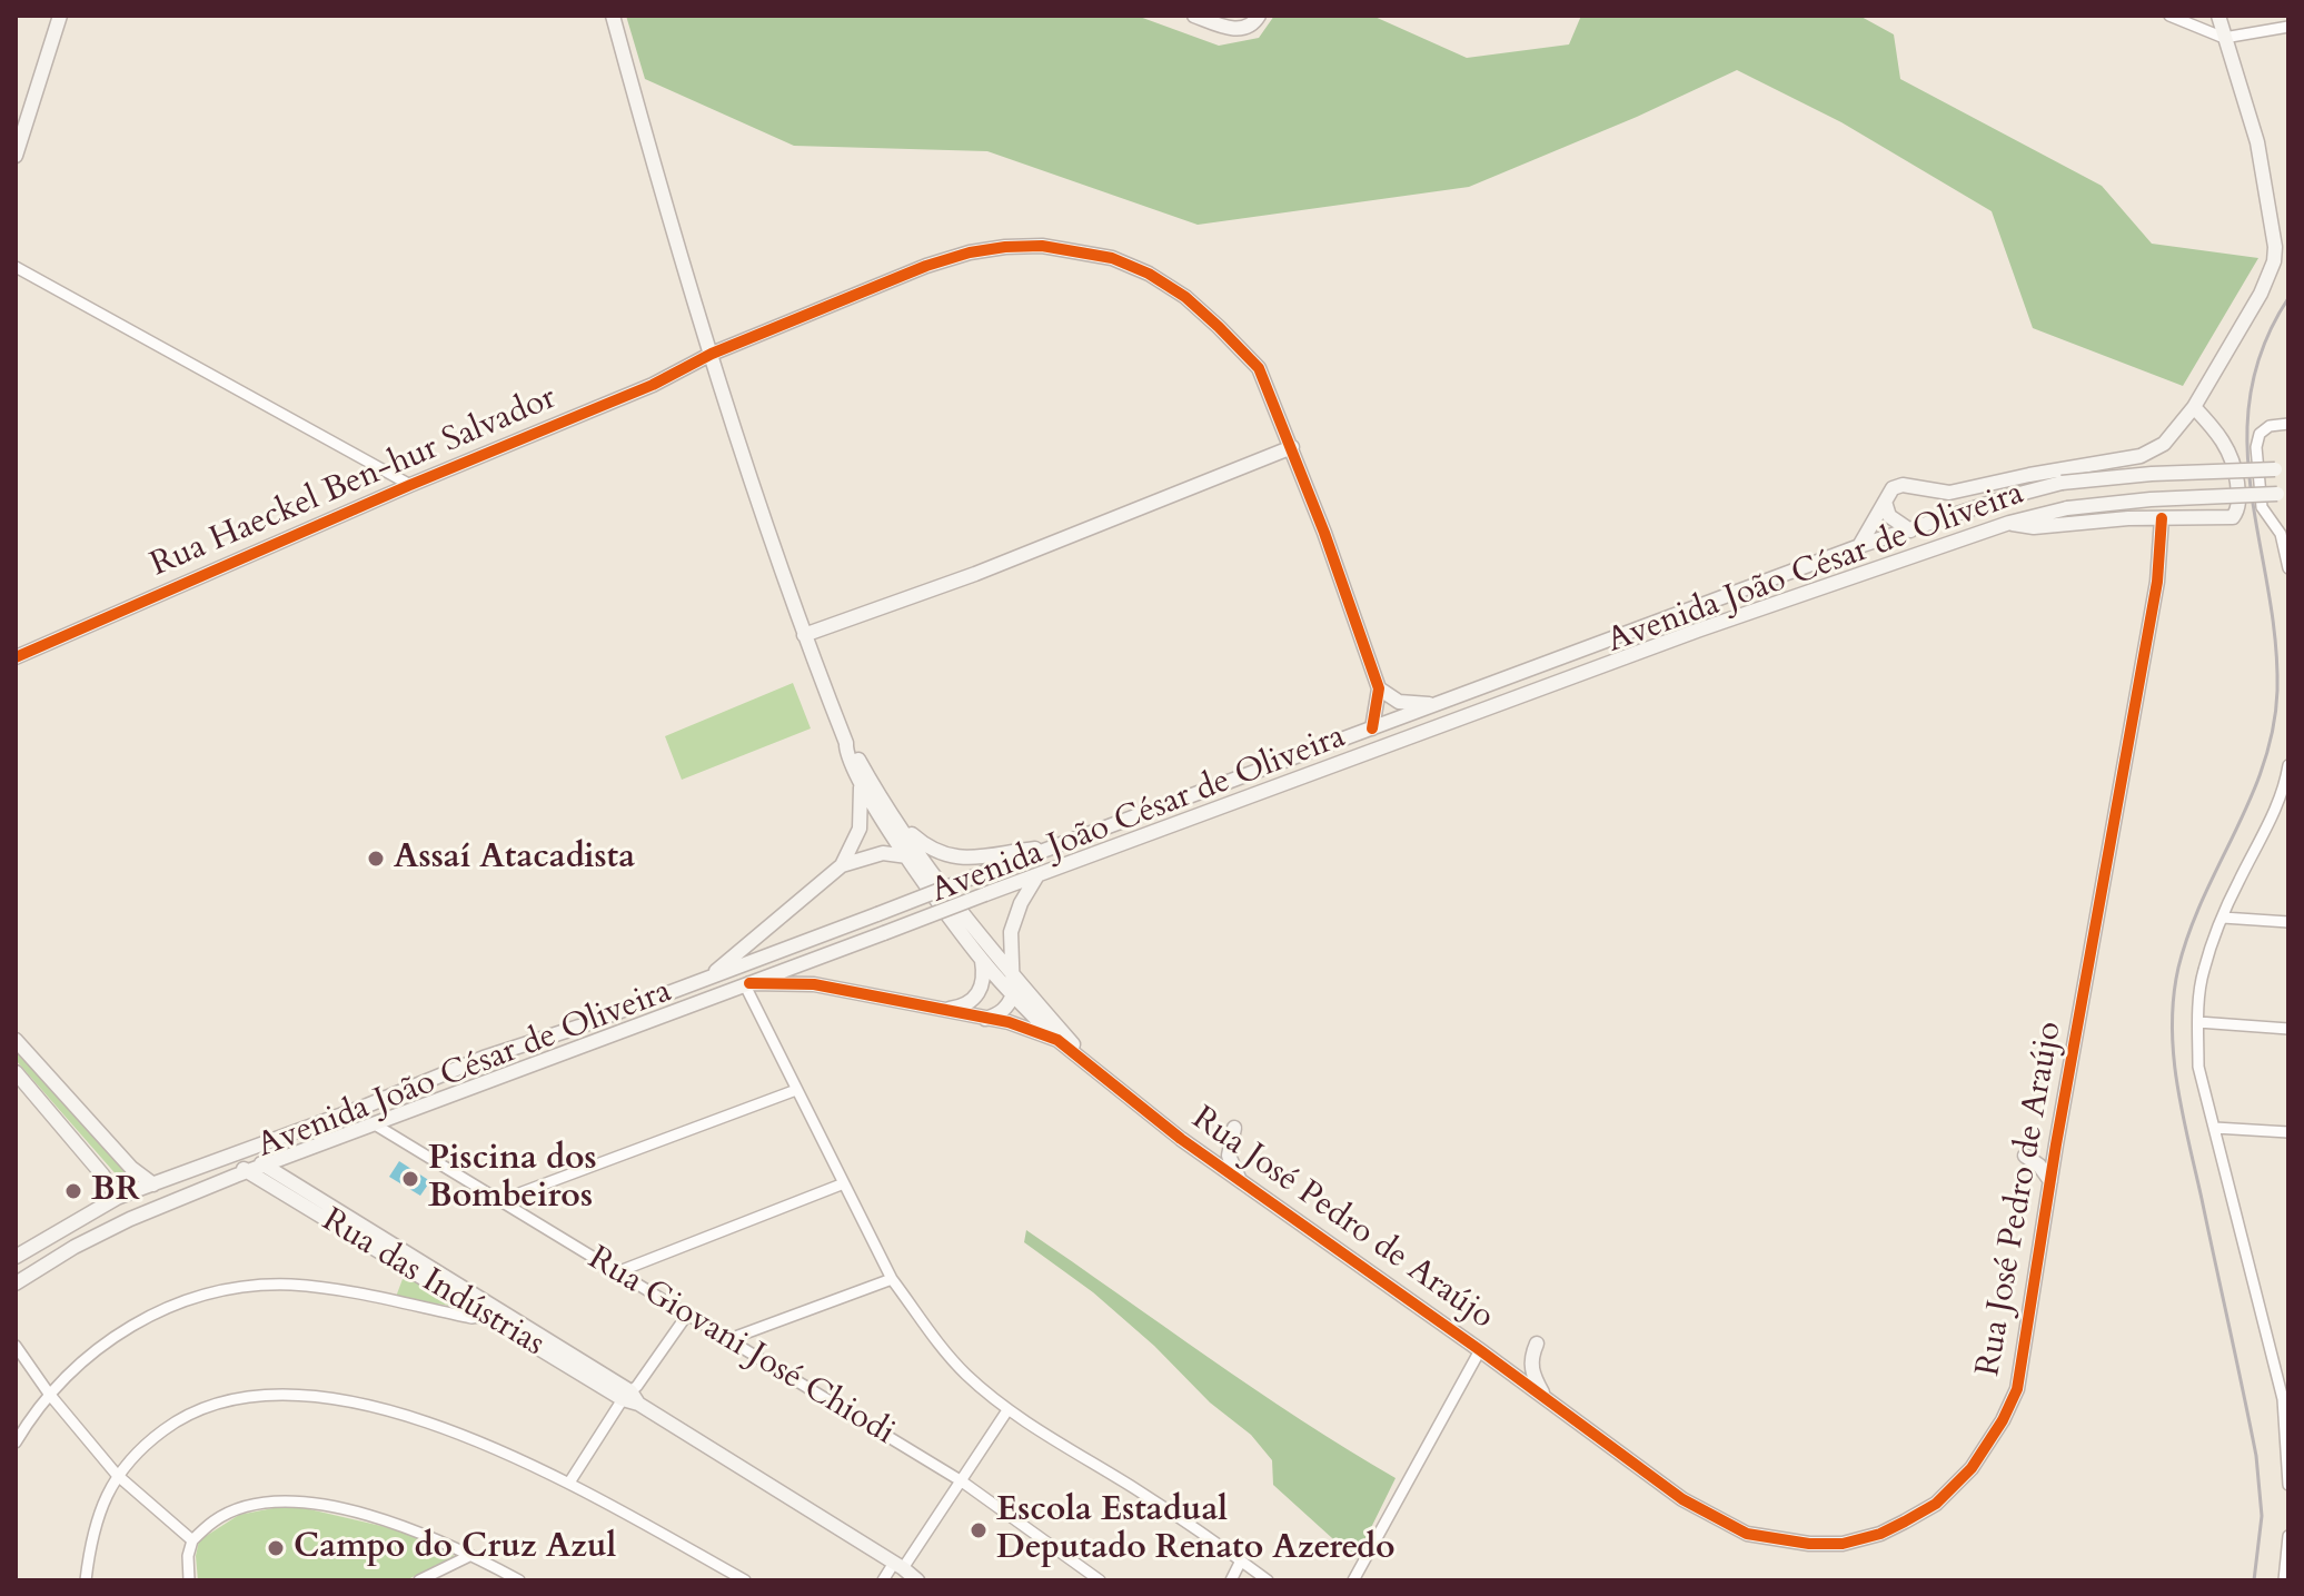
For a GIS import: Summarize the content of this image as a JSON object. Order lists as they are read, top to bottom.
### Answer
{
  "streets": {
    "street": [
      "Rua Haeckel Ben-hur Salvador",
      "Avenida João César de Oliveira",
      "Rua José Pedro de Araújo",
      "Rua das Indústrias",
      "Rua Giovani José Chiodi"
    ]
  },
  "crossings": [
    ["Avenida João César de Oliveira", "Rua José Pedro de Araújo"],
    ["Avenida João César de Oliveira", "Rua das Indústrias"],
    ["Avenida João César de Oliveira", "Rua Giovani José Chiodi"]
  ],
  "places": [
    "Assaí Atacadista",
    "Piscina dos Bombeiros",
    "BR",
    "Escola Estadual Deputado Renato Azeredo",
    "Campo do Cruz Azul"
  ]
}
